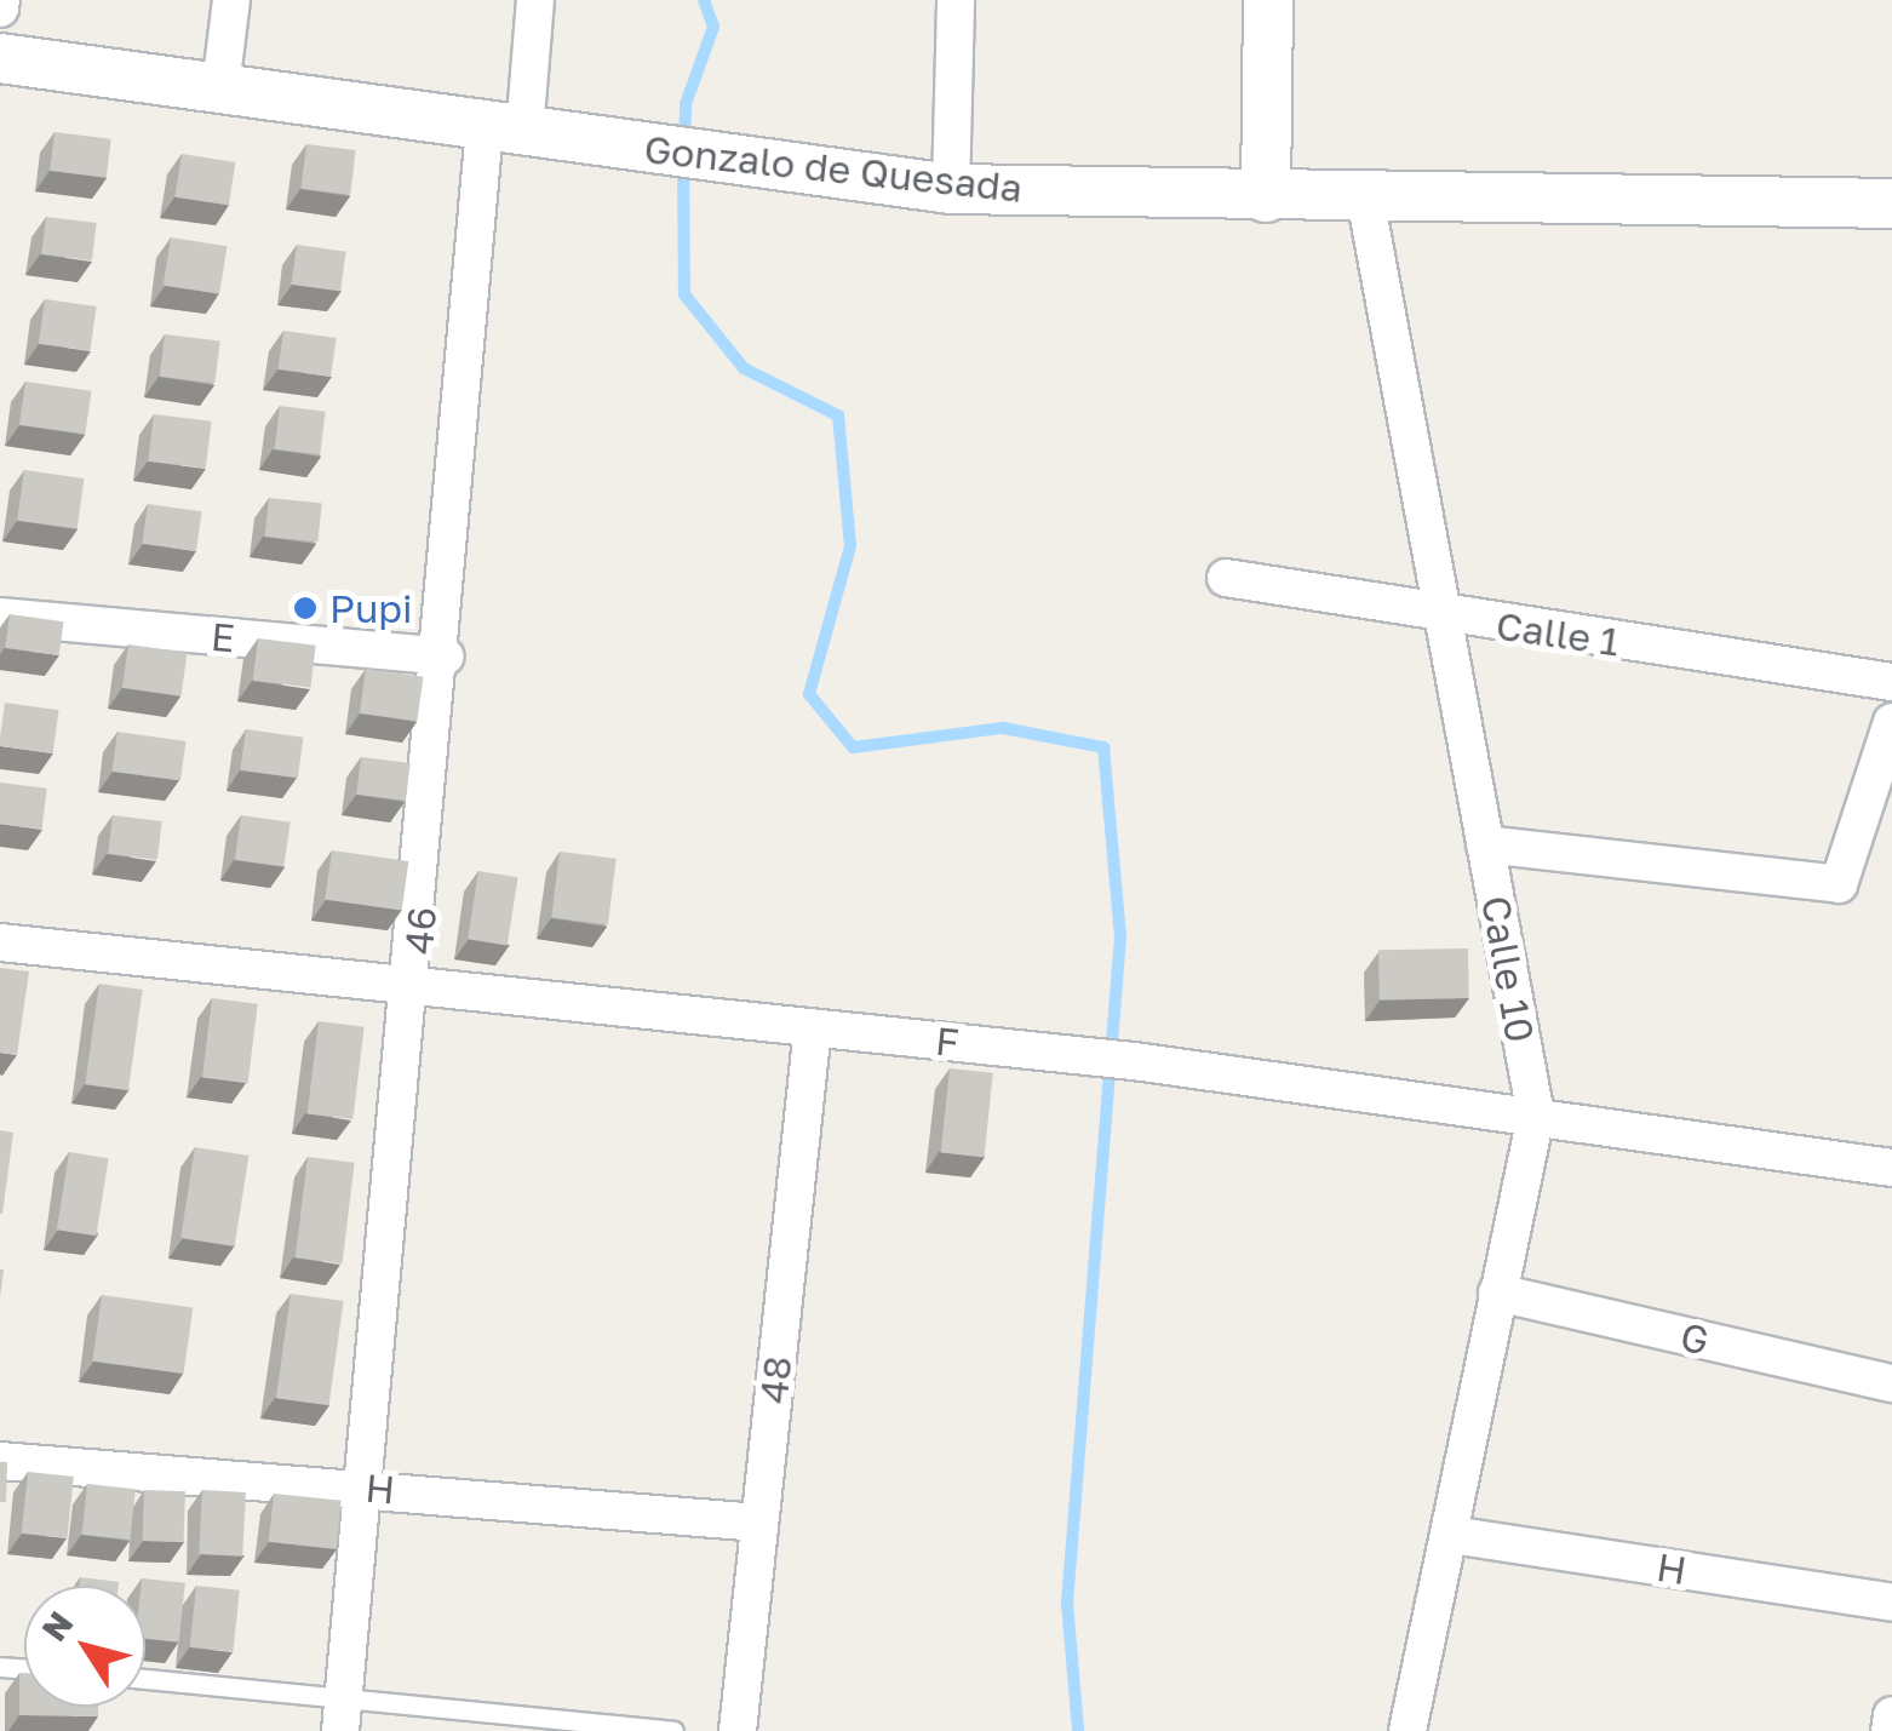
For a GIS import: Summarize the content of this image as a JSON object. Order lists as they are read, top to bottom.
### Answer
{
  "streets": {
    "street": [
      "Gonzalo de Quesada",
      "Calle 1",
      "E",
      "46",
      "Calle 10",
      "F",
      "G",
      "48",
      "H"
    ]
  },
  "crossings": [
    ["Gonzalo de Quesada", "46"],
    ["Gonzalo de Quesada", "Calle 10"],
    ["Calle 1", "Calle 10"],
    ["E", "46"],
    ["46", "F"],
    ["46", "H"],
    ["Calle 10", "F"],
    ["Calle 10", "G"],
    ["Calle 10", "H"],
    ["F", "48"],
    ["48", "H"]
  ],
  "places": ["Pupi"],
  "north": "top left"
}
